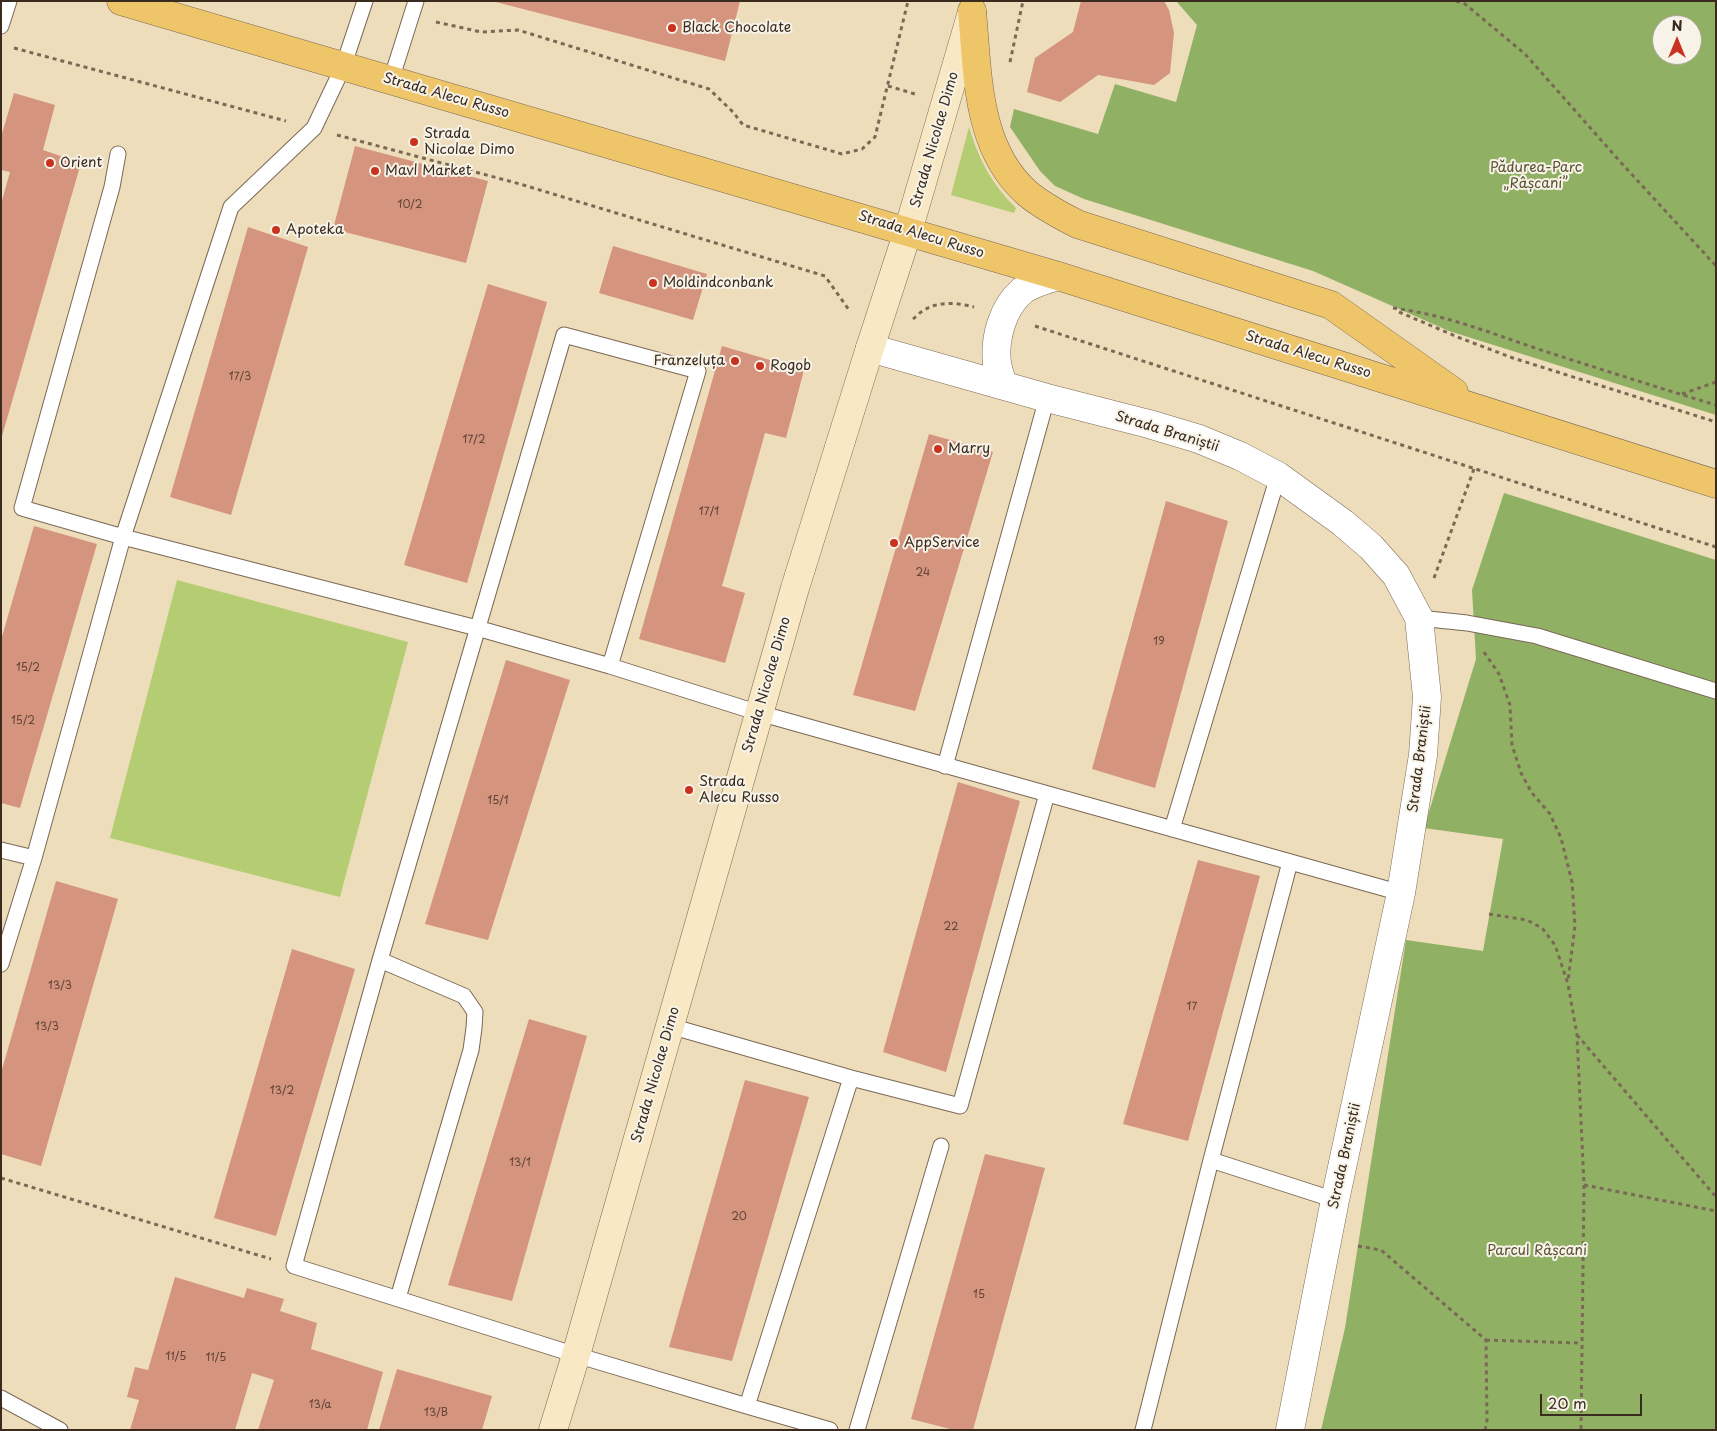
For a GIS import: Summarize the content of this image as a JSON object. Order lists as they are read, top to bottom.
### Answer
{
  "streets": {
    "main road": ["Strada Alecu Russo", "Strada Nicolae Dimo"],
    "street": ["Strada Braniștii"]
  },
  "crossings": [
    ["Strada Alecu Russo", "Strada Nicolae Dimo"],
    ["Strada Nicolae Dimo", "Strada Braniștii"]
  ],
  "parks": ["Pădurea-Parc „Râșcani”", "Parcul Râșcani"],
  "places": [
    "Black Chocolate",
    "Strada Nicolae Dimo",
    "Orient",
    "Mavl Market",
    "Apoteka",
    "Moldindconbank",
    "Franzeluța",
    "Rogob",
    "Marry",
    "AppService",
    "Strada Alecu Russo"
  ],
  "house_numbers": [
    "10/2",
    "17/3",
    "17/2",
    "17/1",
    "24",
    "19",
    "15/2",
    "15/2",
    "15/1",
    "22",
    "13/3",
    "17",
    "13/3",
    "13/2",
    "13/1",
    "20",
    "15",
    "11/5",
    "11/5",
    "13/a",
    "13/B"
  ],
  "scale_bar": "20 m",
  "north": "top"
}
